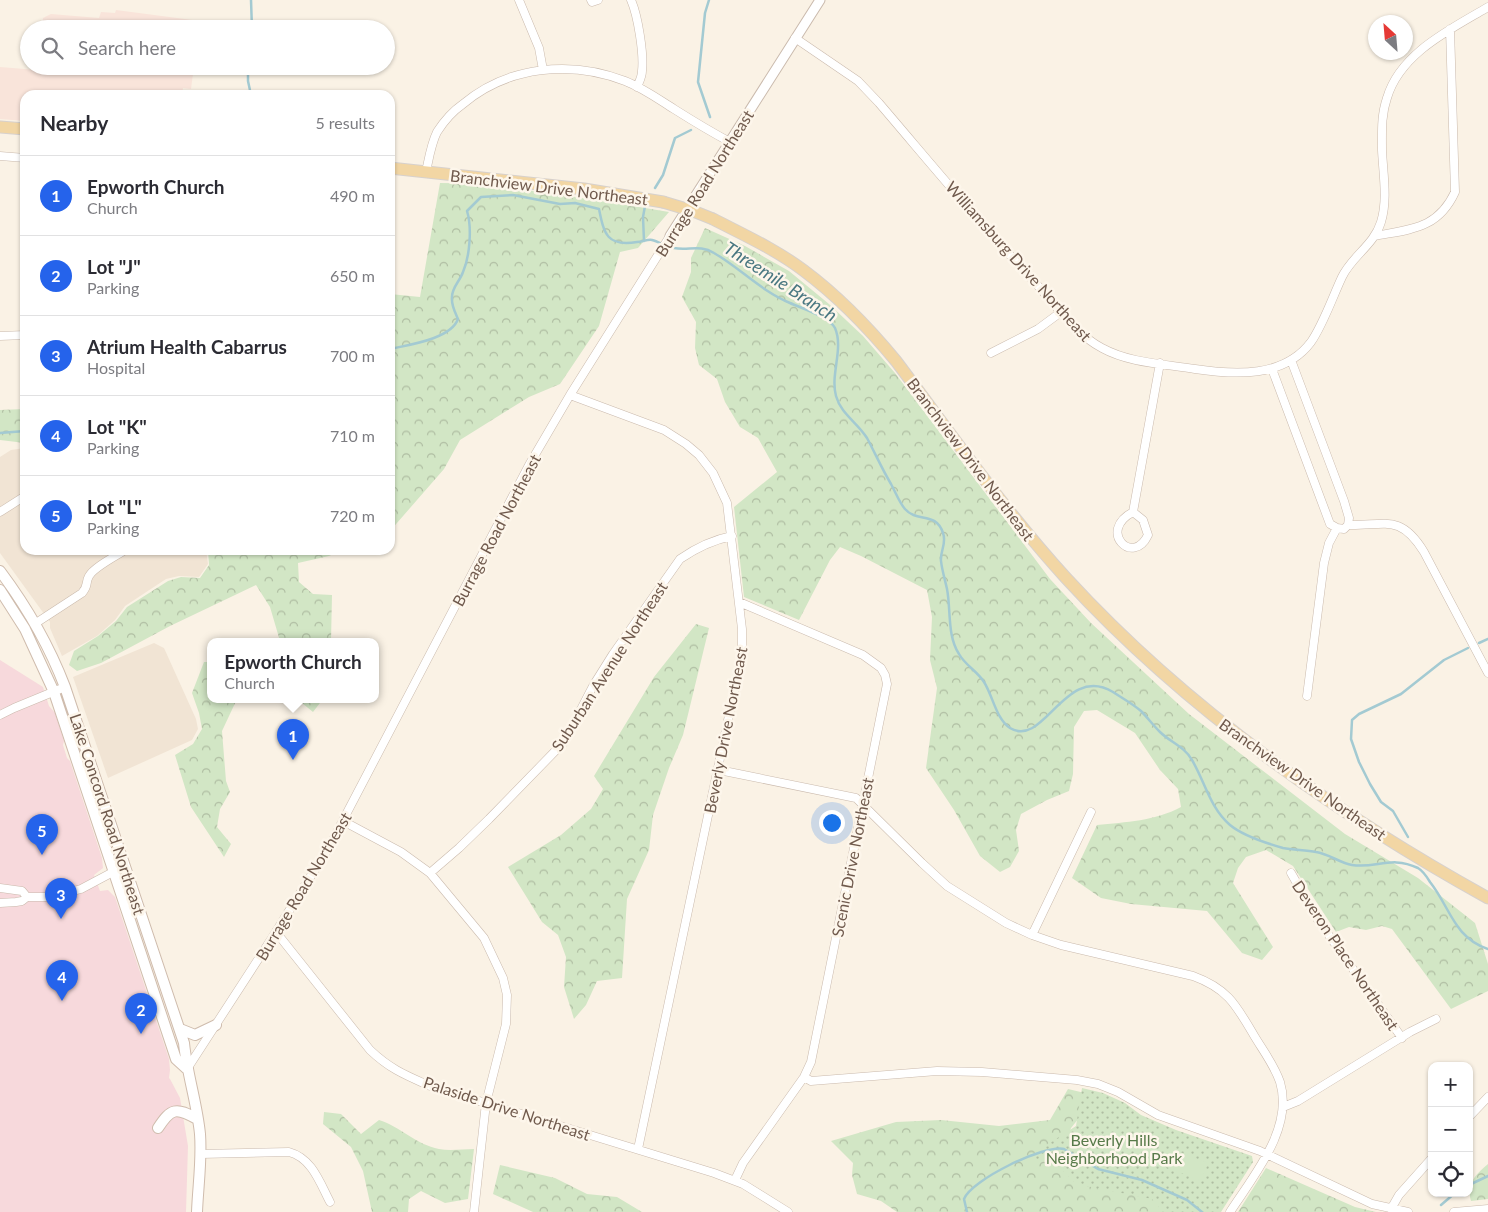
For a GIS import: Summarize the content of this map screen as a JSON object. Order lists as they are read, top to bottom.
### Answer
{
  "streets": {
    "main road": ["Branchview Drive Northeast", "Lake Concord Road Northeast"],
    "street": [
      "Burrage Road Northeast",
      "Williamsburg Drive Northeast",
      "Suburban Avenue Northeast",
      "Beverly Drive Northeast",
      "Scenic Drive Northeast",
      "Deveron Place Northeast",
      "Palaside Drive Northeast"
    ]
  },
  "crossings": [
    ["Burrage Road Northeast", "Williamsburg Drive Northeast"],
    ["Burrage Road Northeast", "Beverly Drive Northeast"],
    ["Burrage Road Northeast", "Lake Concord Road Northeast"],
    ["Burrage Road Northeast", "Palaside Drive Northeast"],
    ["Suburban Avenue Northeast", "Beverly Drive Northeast"],
    ["Beverly Drive Northeast", "Scenic Drive Northeast"],
    ["Beverly Drive Northeast", "Palaside Drive Northeast"],
    ["Scenic Drive Northeast", "Palaside Drive Northeast"]
  ],
  "water": ["Threemile Branch"],
  "parks": ["Beverly Hills Neighborhood Park"],
  "north": "top left",
  "page": {
    "search": "Search here",
    "heading": ["Nearby", "5 results"],
    "list": [
      {
        "mark": "1",
        "name": "Epworth Church",
        "note": "Church",
        "value": "490 m"
      },
      {
        "mark": "2",
        "name": "Lot \"J\"",
        "note": "Parking",
        "value": "650 m"
      },
      {
        "mark": "3",
        "name": "Atrium Health Cabarrus",
        "note": "Hospital",
        "value": "700 m"
      },
      {
        "mark": "4",
        "name": "Lot \"K\"",
        "note": "Parking",
        "value": "710 m"
      },
      {
        "mark": "5",
        "name": "Lot \"L\"",
        "note": "Parking",
        "value": "720 m"
      }
    ],
    "popup": ["Epworth Church", "Church"],
    "pins": [
      "1",
      "5",
      "3",
      "4",
      "2"
    ],
    "map_buttons": ["+", "−"]
  }
}
